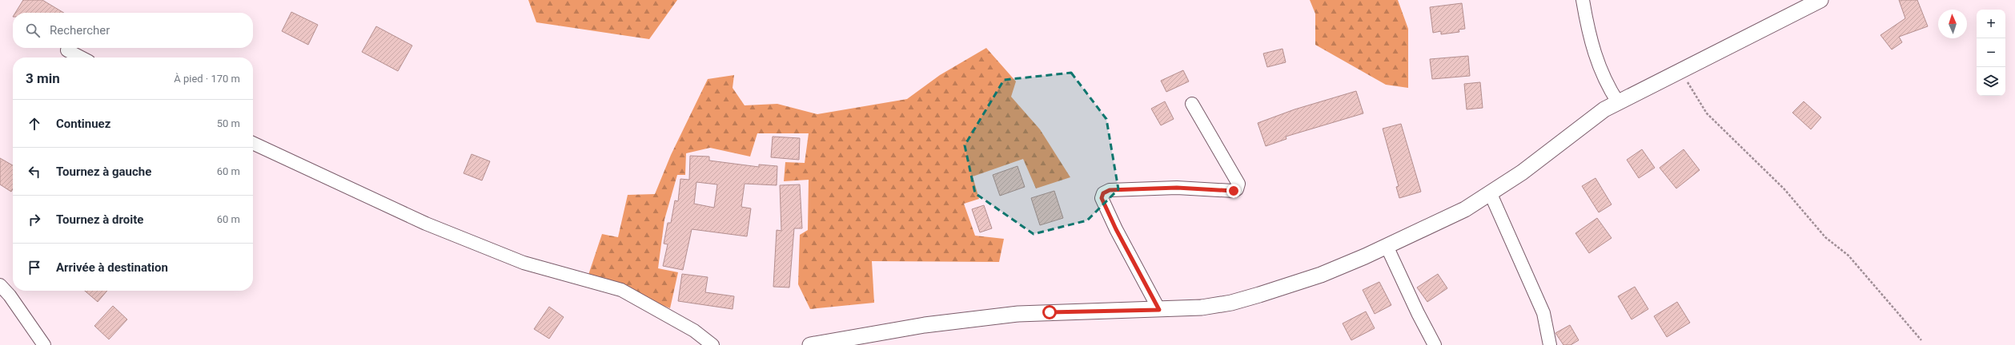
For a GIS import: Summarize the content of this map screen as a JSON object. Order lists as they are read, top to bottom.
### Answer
{
  "north": "top",
  "page": {
    "map_buttons": ["+", "−"],
    "search": "Rechercher",
    "heading": ["3 min", "À pied · 170 m"],
    "list": [
      ["Continuez", "50 m"],
      ["Tournez à gauche", "60 m"],
      ["Tournez à droite", "60 m"],
      "Arrivée à destination"
    ]
  }
}
